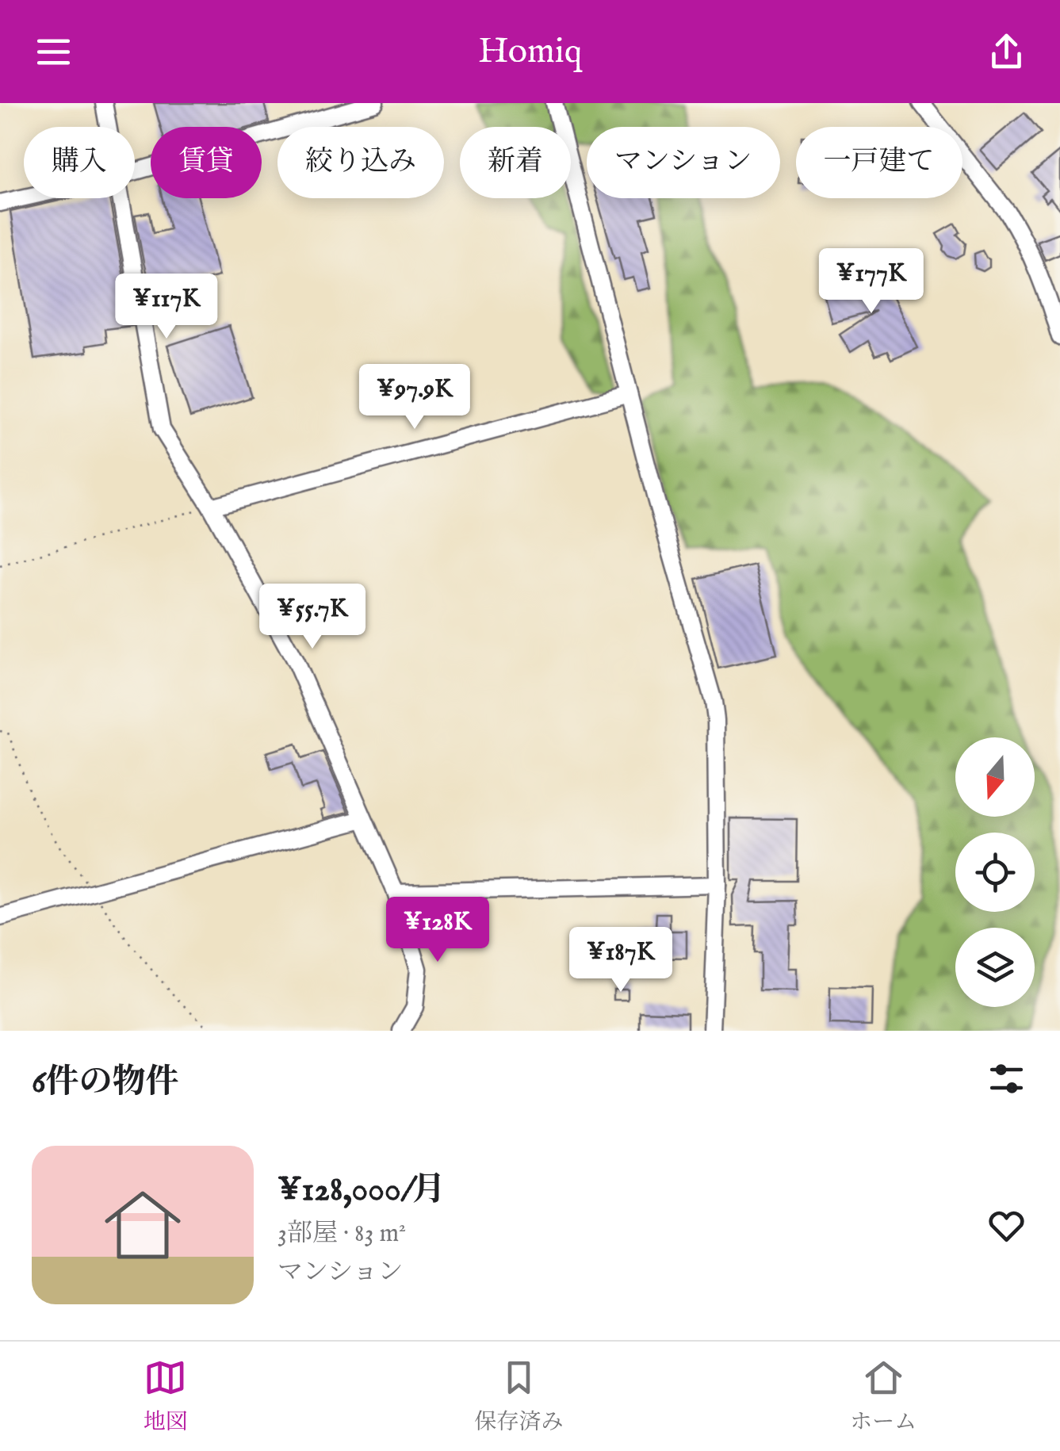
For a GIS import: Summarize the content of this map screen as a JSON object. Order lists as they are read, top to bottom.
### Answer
{
  "north": "bottom",
  "page": {
    "header": "Homiq",
    "chip": [
      "購入",
      "賃貸",
      "絞り込み",
      "新着",
      "マンション",
      "一戸建て"
    ],
    "price": [
      "¥177K",
      "¥117K",
      "¥97.9K",
      "¥55.7K",
      "¥128K",
      "¥187K"
    ],
    "heading": "6件の物件",
    "list": [
      {
        "name": "¥128,000/月",
        "note": "3部屋 · 83 m² · マンション"
      }
    ],
    "tabs": ["地図", "保存済み", "ホーム"]
  }
}
